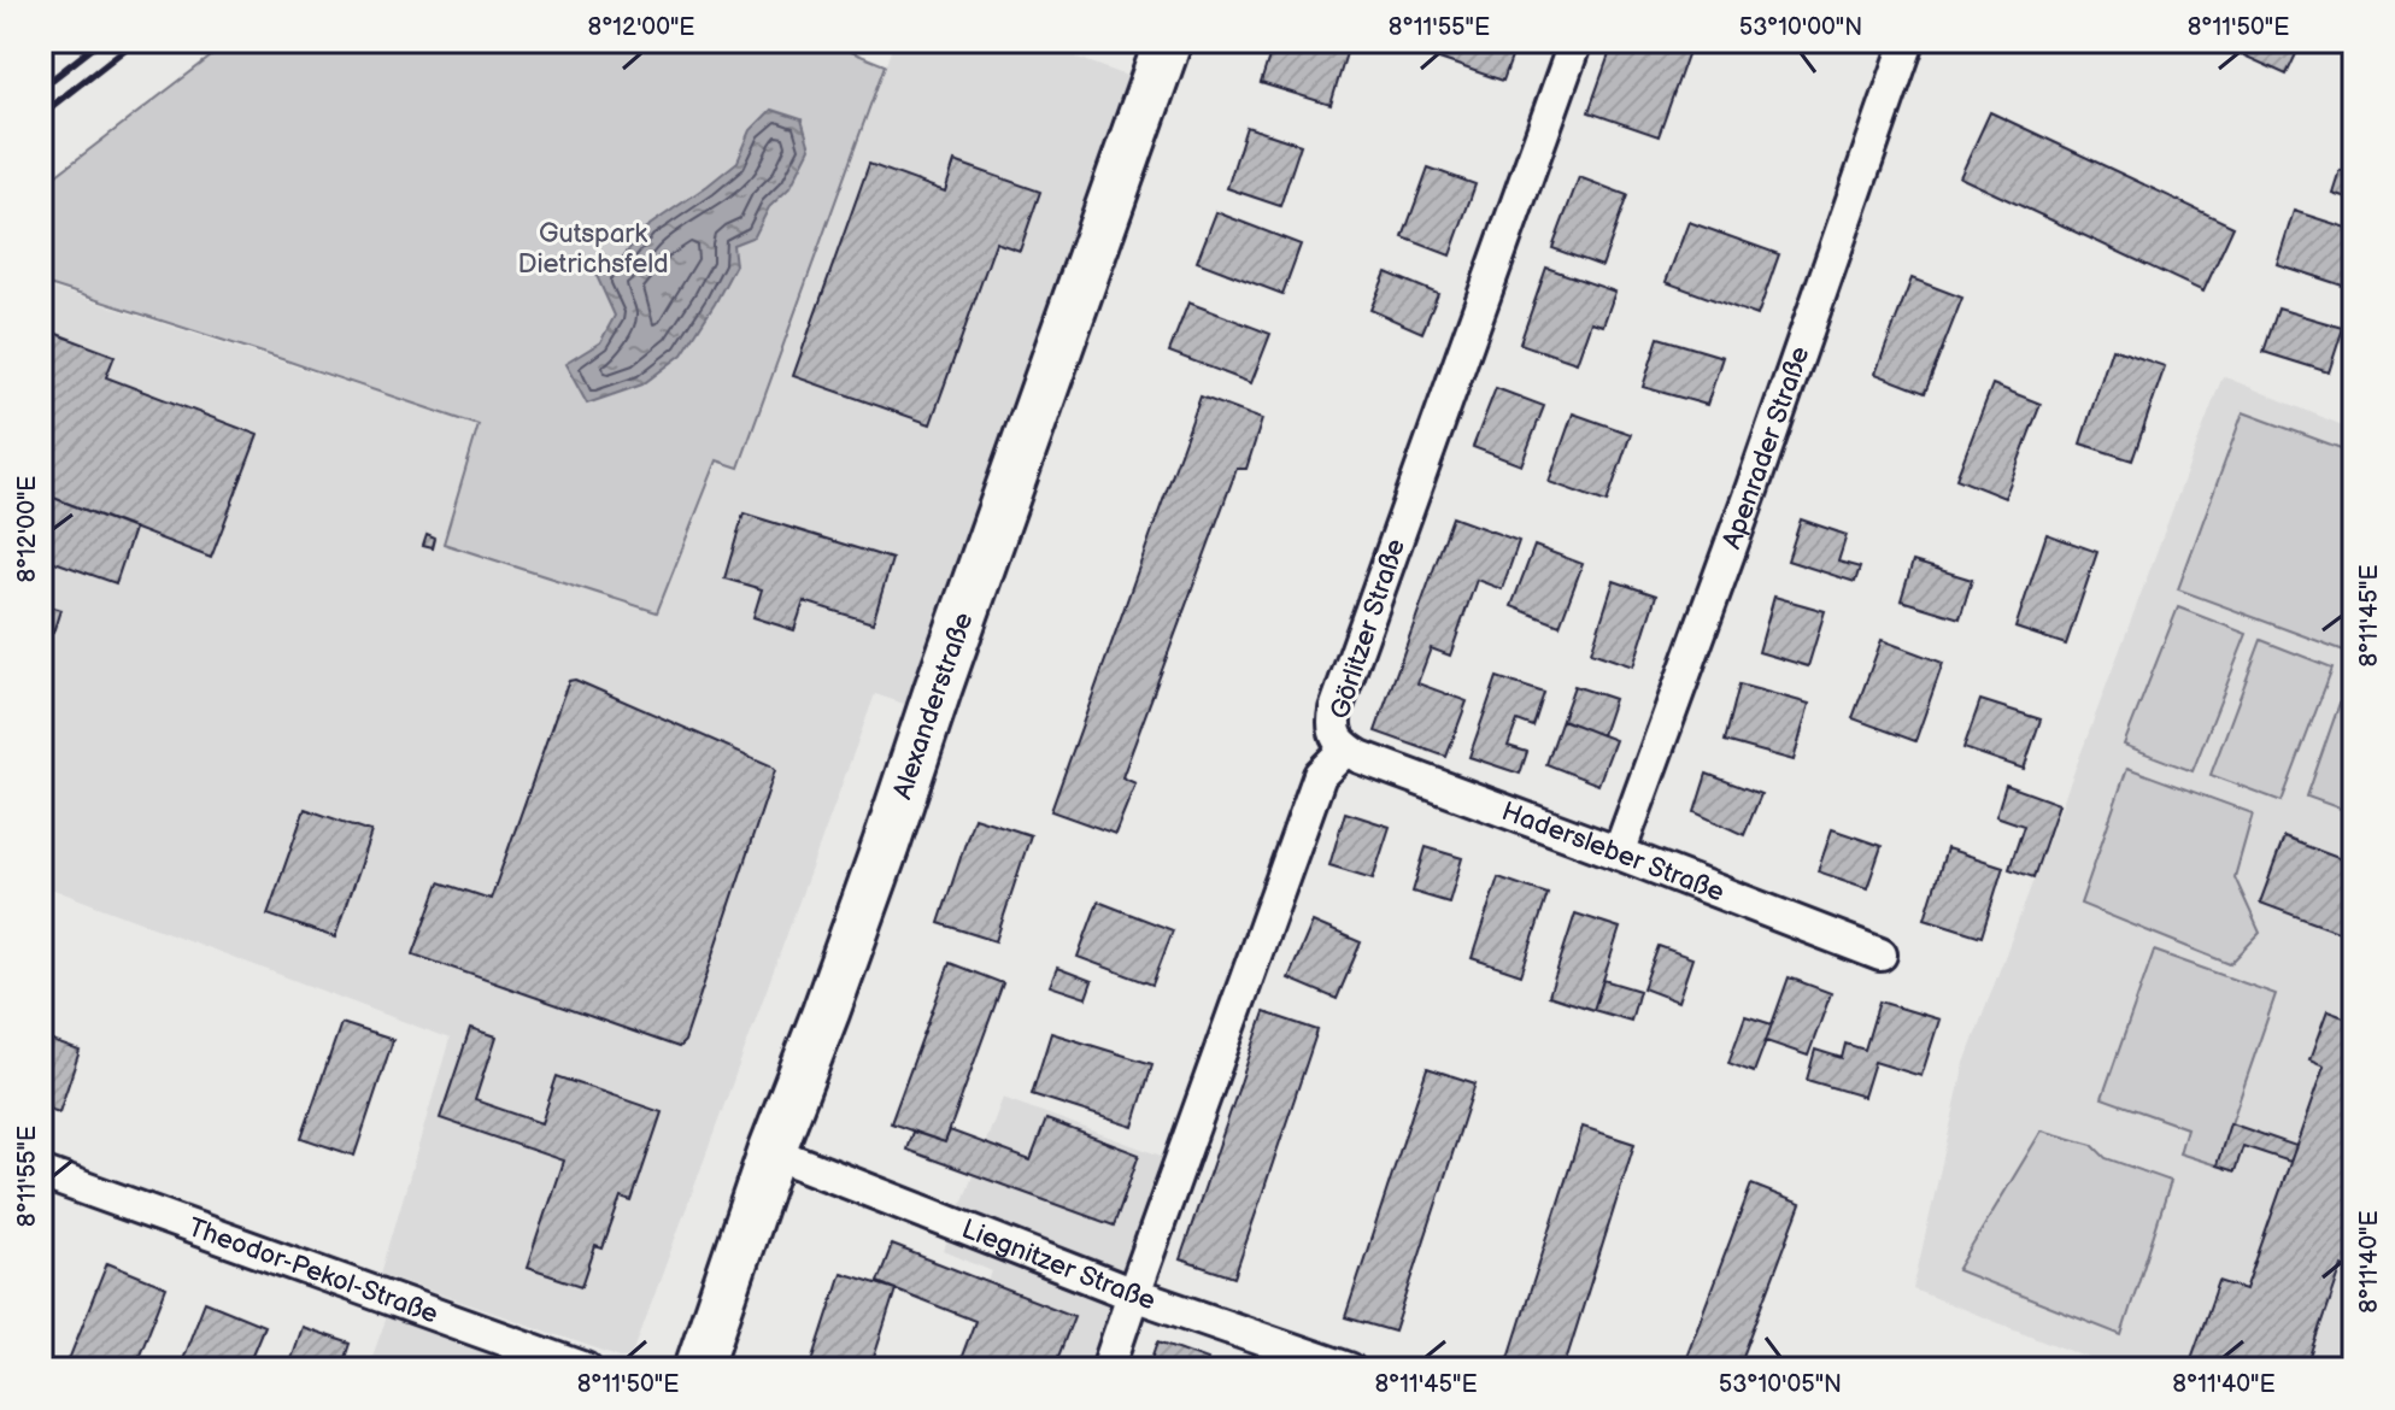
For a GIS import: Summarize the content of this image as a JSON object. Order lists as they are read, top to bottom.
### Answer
{
  "streets": {
    "main road": ["Alexanderstraße"],
    "street": [
      "Apenrader Straße",
      "Görlitzer Straße",
      "Hadersleber Straße",
      "Liegnitzer Straße",
      "Theodor-Pekol-Straße"
    ]
  },
  "crossings": [
    ["Apenrader Straße", "Hadersleber Straße"],
    ["Görlitzer Straße", "Hadersleber Straße"],
    ["Görlitzer Straße", "Liegnitzer Straße"],
    ["Alexanderstraße", "Liegnitzer Straße"]
  ],
  "parks": ["Gutspark Dietrichsfeld"],
  "coordinates": [
    "8°12'00\"E",
    "8°11'55\"E",
    "53°10'00\"N",
    "8°11'50\"E",
    "8°11'45\"E",
    "8°11'40\"E",
    "53°10'05\"N"
  ]
}
